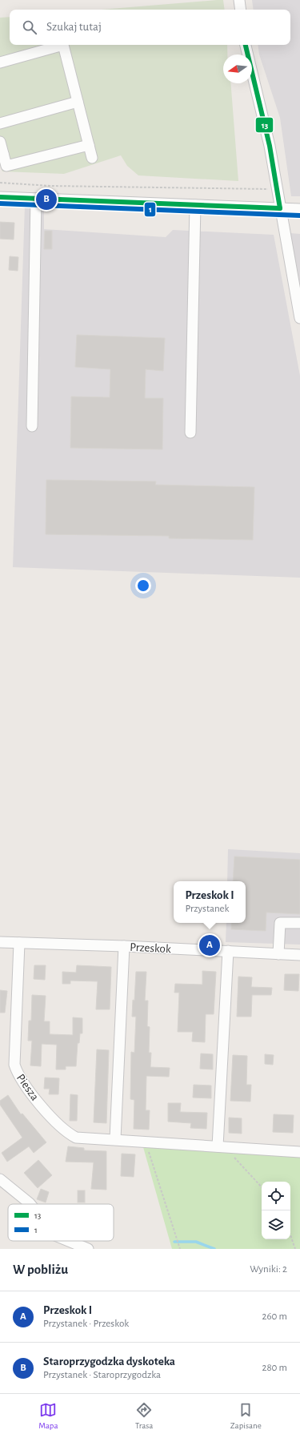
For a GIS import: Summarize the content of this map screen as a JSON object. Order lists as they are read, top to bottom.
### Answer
{
  "streets": {
    "street": ["Przeskok", "Piesza"]
  },
  "crossings": [
    ["Przeskok", "Piesza"]
  ],
  "lines": ["transit line 13", "transit line 1"],
  "legend": ["13", "1"],
  "north": "left",
  "page": {
    "search": "Szukaj tutaj",
    "pins": ["B", "A"],
    "popup": ["Przeskok I", "Przystanek"],
    "heading": ["W pobliżu", "Wyniki: 2"],
    "list": [
      {
        "mark": "A",
        "name": "Przeskok I",
        "note": "Przystanek · Przeskok",
        "value": "260 m"
      },
      {
        "mark": "B",
        "name": "Staroprzygodzka dyskoteka",
        "note": "Przystanek · Staroprzygodzka",
        "value": "280 m"
      }
    ],
    "nav": ["Mapa", "Trasa", "Zapisane"]
  }
}
